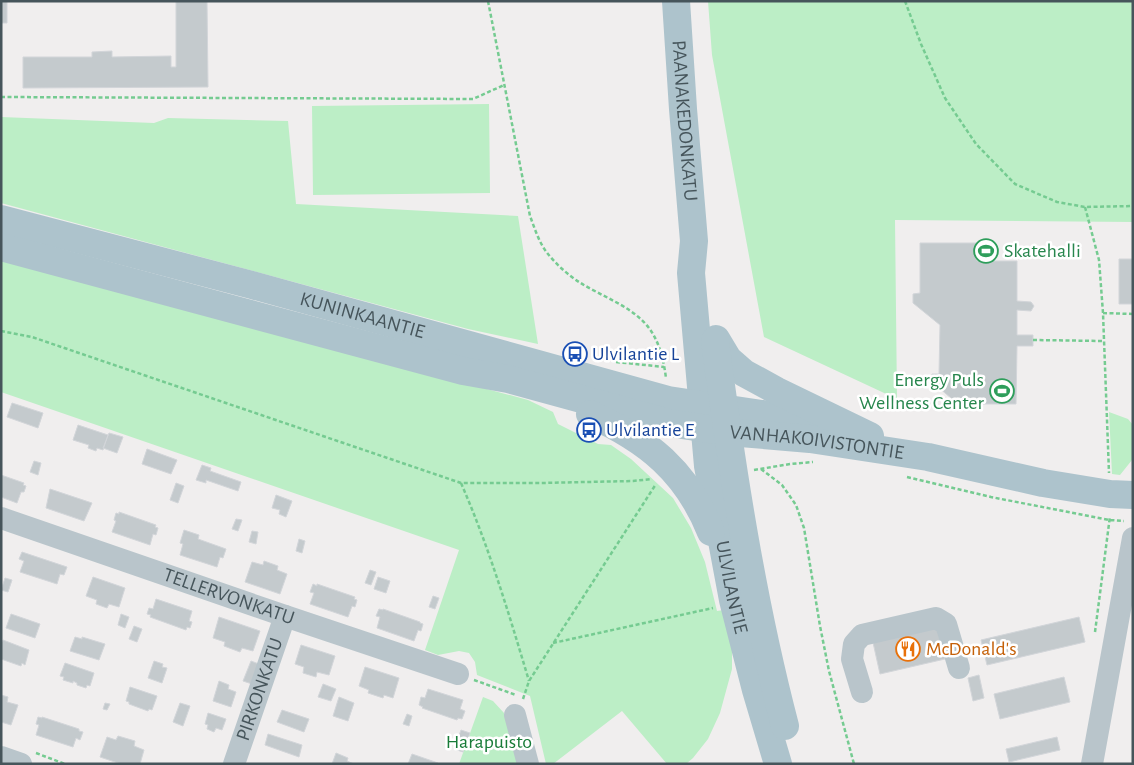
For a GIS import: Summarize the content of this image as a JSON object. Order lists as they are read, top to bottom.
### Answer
{
  "streets": {
    "main road": [
      "PAANAKEDONKATU",
      "KUNINKAANTIE",
      "VANHAKOIVISTONTIE",
      "ULVILANTIE"
    ],
    "street": ["TELLERVONKATU", "PIRKONKATU"]
  },
  "crossings": [
    ["PAANAKEDONKATU", "KUNINKAANTIE"],
    ["PAANAKEDONKATU", "VANHAKOIVISTONTIE"],
    ["PAANAKEDONKATU", "ULVILANTIE"],
    ["KUNINKAANTIE", "VANHAKOIVISTONTIE"],
    ["KUNINKAANTIE", "ULVILANTIE"],
    ["VANHAKOIVISTONTIE", "ULVILANTIE"],
    ["TELLERVONKATU", "PIRKONKATU"]
  ],
  "parks": ["Harapuisto"],
  "places": {
    "sports": ["Skatehalli", "Energy Puls Wellness Center"],
    "bus stop": ["Ulvilantie L", "Ulvilantie E"],
    "restaurant": ["McDonald's"]
  }
}
